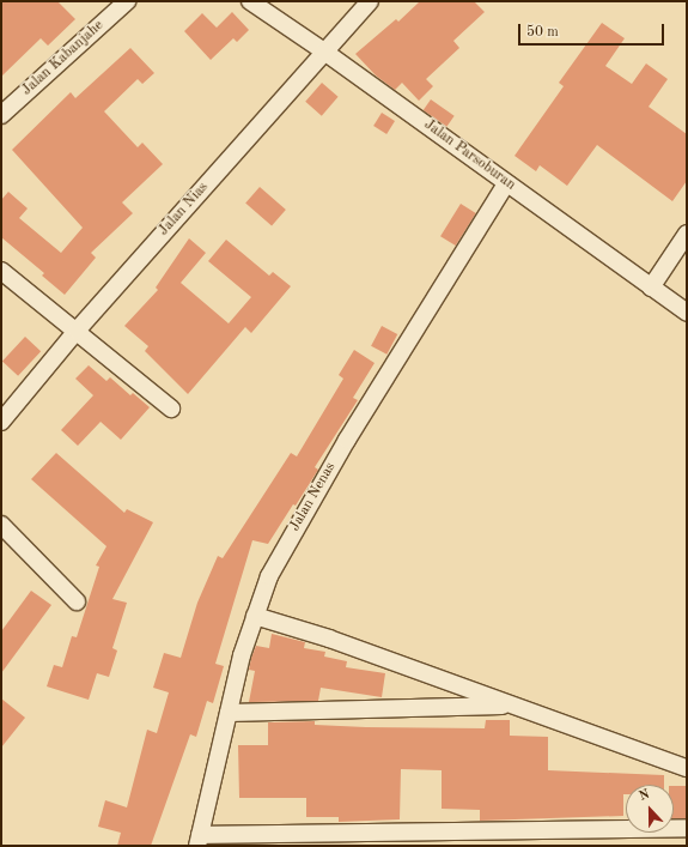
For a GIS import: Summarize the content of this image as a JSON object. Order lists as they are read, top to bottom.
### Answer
{
  "streets": {
    "street": [
      "Jalan Kabanjahe",
      "Jalan Parsoburan",
      "Jalan Nias",
      "Jalan Nenas"
    ]
  },
  "crossings": [
    ["Jalan Parsoburan", "Jalan Nias"],
    ["Jalan Parsoburan", "Jalan Nenas"]
  ],
  "scale_bar": "50 m",
  "north": "top"
}
